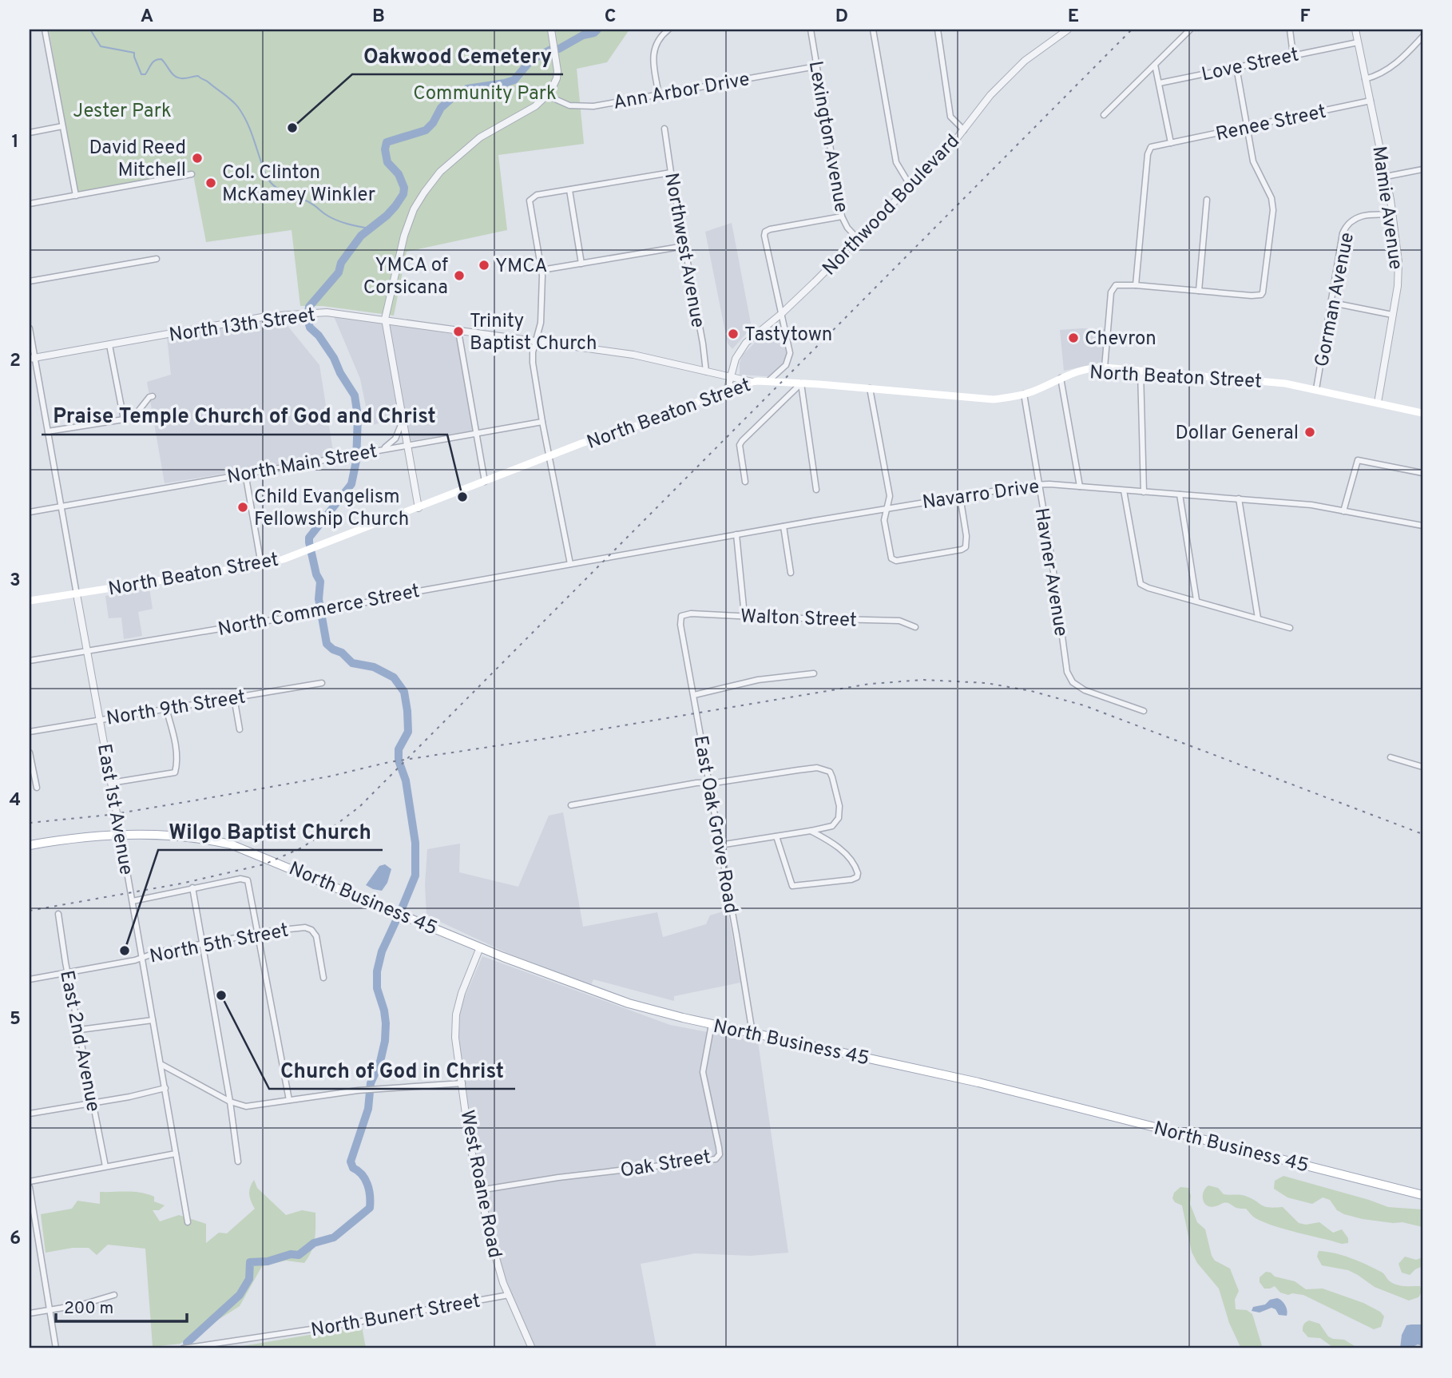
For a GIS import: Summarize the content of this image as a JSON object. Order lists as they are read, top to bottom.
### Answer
{
  "streets": {
    "main road": ["North Beaton Street", "North Business 45"],
    "street": [
      "Love Street",
      "Ann Arbor Drive",
      "Renee Street",
      "Lexington Avenue",
      "Northwood Boulevard",
      "Mamie Avenue",
      "Northwest Avenue",
      "Gorman Avenue",
      "North 13th Street",
      "North Main Street",
      "Navarro Drive",
      "Havner Avenue",
      "North Commerce Street",
      "Walton Street",
      "North 9th Street",
      "East 1st Avenue",
      "East Oak Grove Road",
      "North 5th Street",
      "East 2nd Avenue",
      "Oak Street",
      "West Roane Road",
      "North Bunert Street"
    ]
  },
  "crossings": [
    ["Love Street", "Mamie Avenue"],
    ["Ann Arbor Drive", "Lexington Avenue"],
    ["Renee Street", "Mamie Avenue"],
    ["Lexington Avenue", "Northwood Boulevard"],
    ["Northwood Boulevard", "North 13th Street"],
    ["Northwood Boulevard", "North Beaton Street"],
    ["Mamie Avenue", "Gorman Avenue"],
    ["Mamie Avenue", "North Beaton Street"],
    ["Northwest Avenue", "North 13th Street"],
    ["Gorman Avenue", "North Beaton Street"],
    ["North 13th Street", "North Beaton Street"],
    ["North Beaton Street", "Havner Avenue"],
    ["North Beaton Street", "East 1st Avenue"],
    ["Navarro Drive", "Havner Avenue"],
    ["Navarro Drive", "North Commerce Street"],
    ["North Commerce Street", "East 1st Avenue"],
    ["Walton Street", "East Oak Grove Road"],
    ["North 9th Street", "East 1st Avenue"],
    ["East 1st Avenue", "North Business 45"],
    ["East 1st Avenue", "North 5th Street"],
    ["East Oak Grove Road", "North Business 45"],
    ["North Business 45", "Oak Street"],
    ["North 5th Street", "East 2nd Avenue"],
    ["Oak Street", "West Roane Road"],
    ["West Roane Road", "North Bunert Street"]
  ],
  "parks": ["Community Park", "Jester Park"],
  "places": [
    "Oakwood Cemetery",
    "David Reed Mitchell",
    "Col. Clinton McKamey Winkler",
    "YMCA",
    "YMCA of Corsicana",
    "Trinity Baptist Church",
    "Tastytown",
    "Chevron",
    "Dollar General",
    "Praise Temple Church of God and Christ",
    "Child Evangelism Fellowship Church",
    "Wilgo Baptist Church",
    "Church of God in Christ"
  ],
  "scale_bar": "200 m",
  "grid": {
    "columns": [
      "A",
      "B",
      "C",
      "D",
      "E",
      "F"
    ],
    "rows": [
      "1",
      "2",
      "3",
      "4",
      "5",
      "6"
    ]
  }
}
